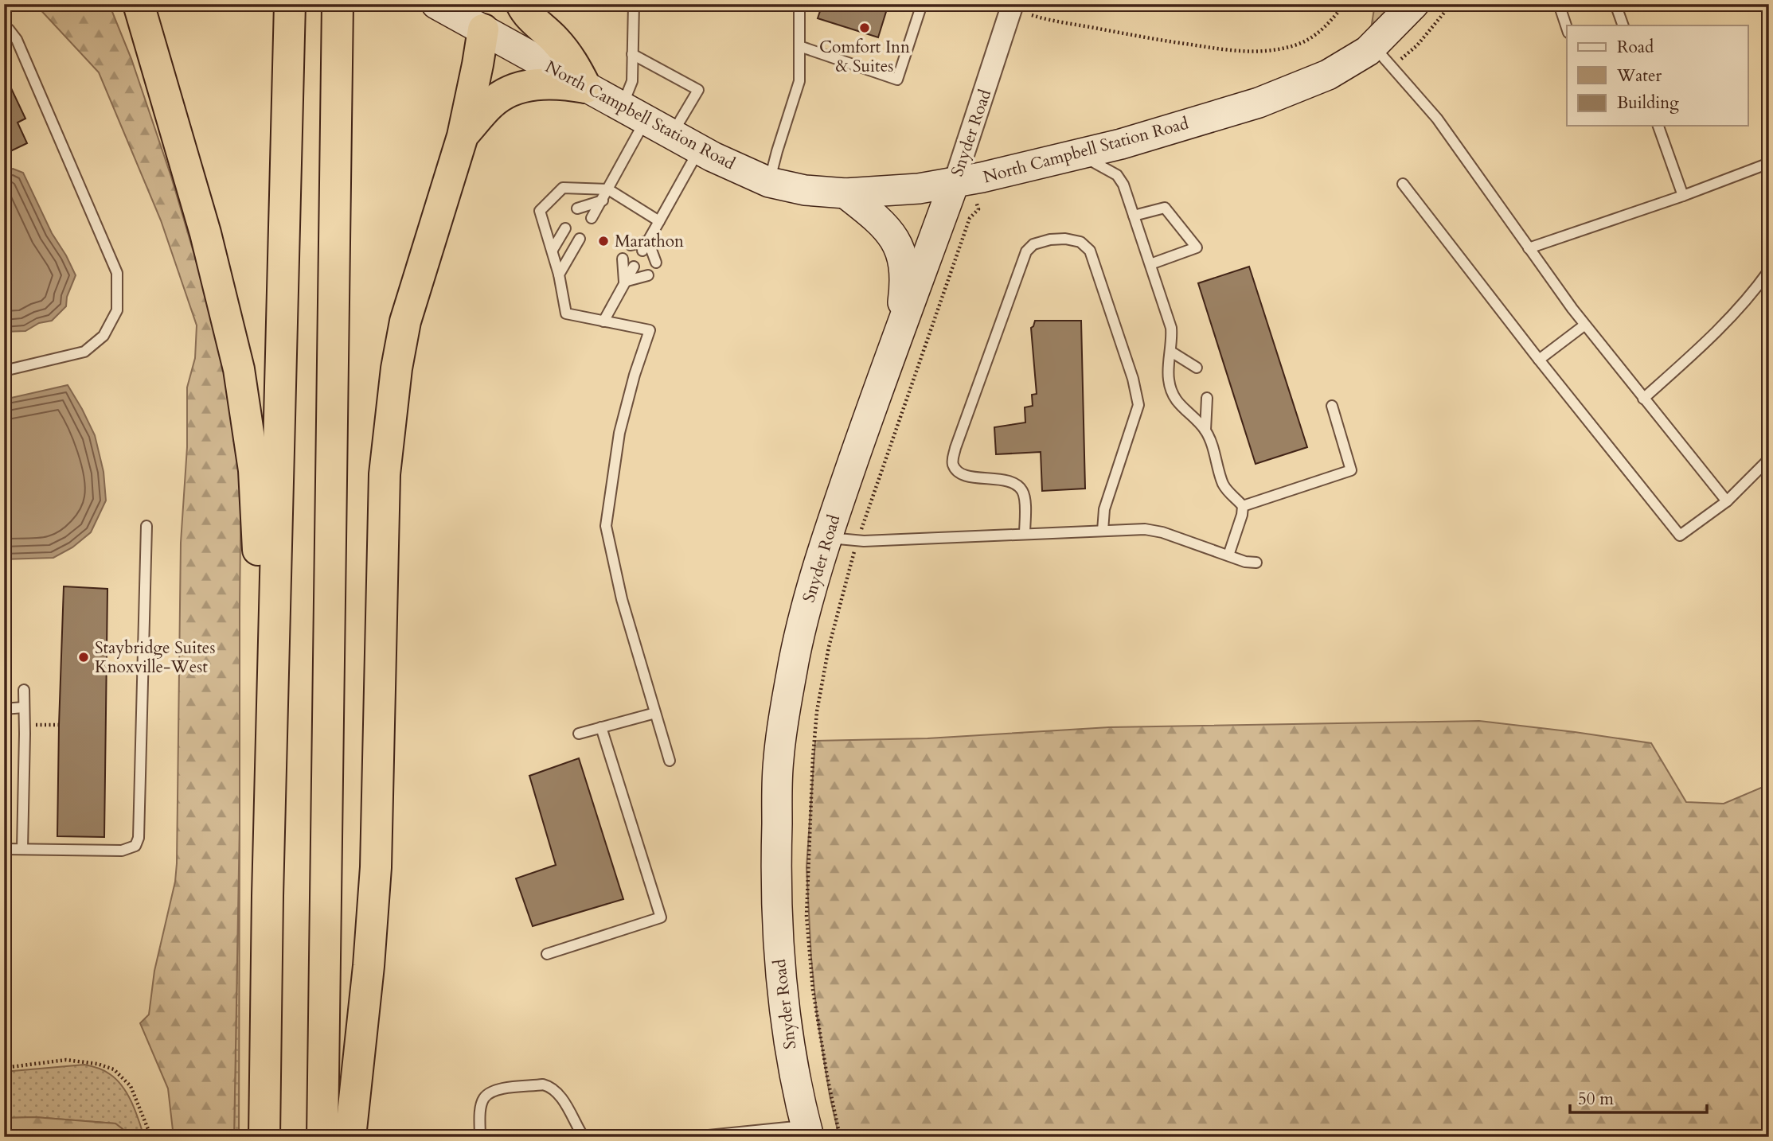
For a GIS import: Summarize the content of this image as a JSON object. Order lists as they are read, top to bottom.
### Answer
{
  "streets": {
    "street": ["North Campbell Station Road", "Snyder Road"]
  },
  "crossings": [
    ["North Campbell Station Road", "Snyder Road"]
  ],
  "places": ["Comfort Inn & Suites", "Marathon", "Staybridge Suites Knoxville-West"],
  "legend": ["Road", "Water", "Building"],
  "scale_bar": "50 m"
}
